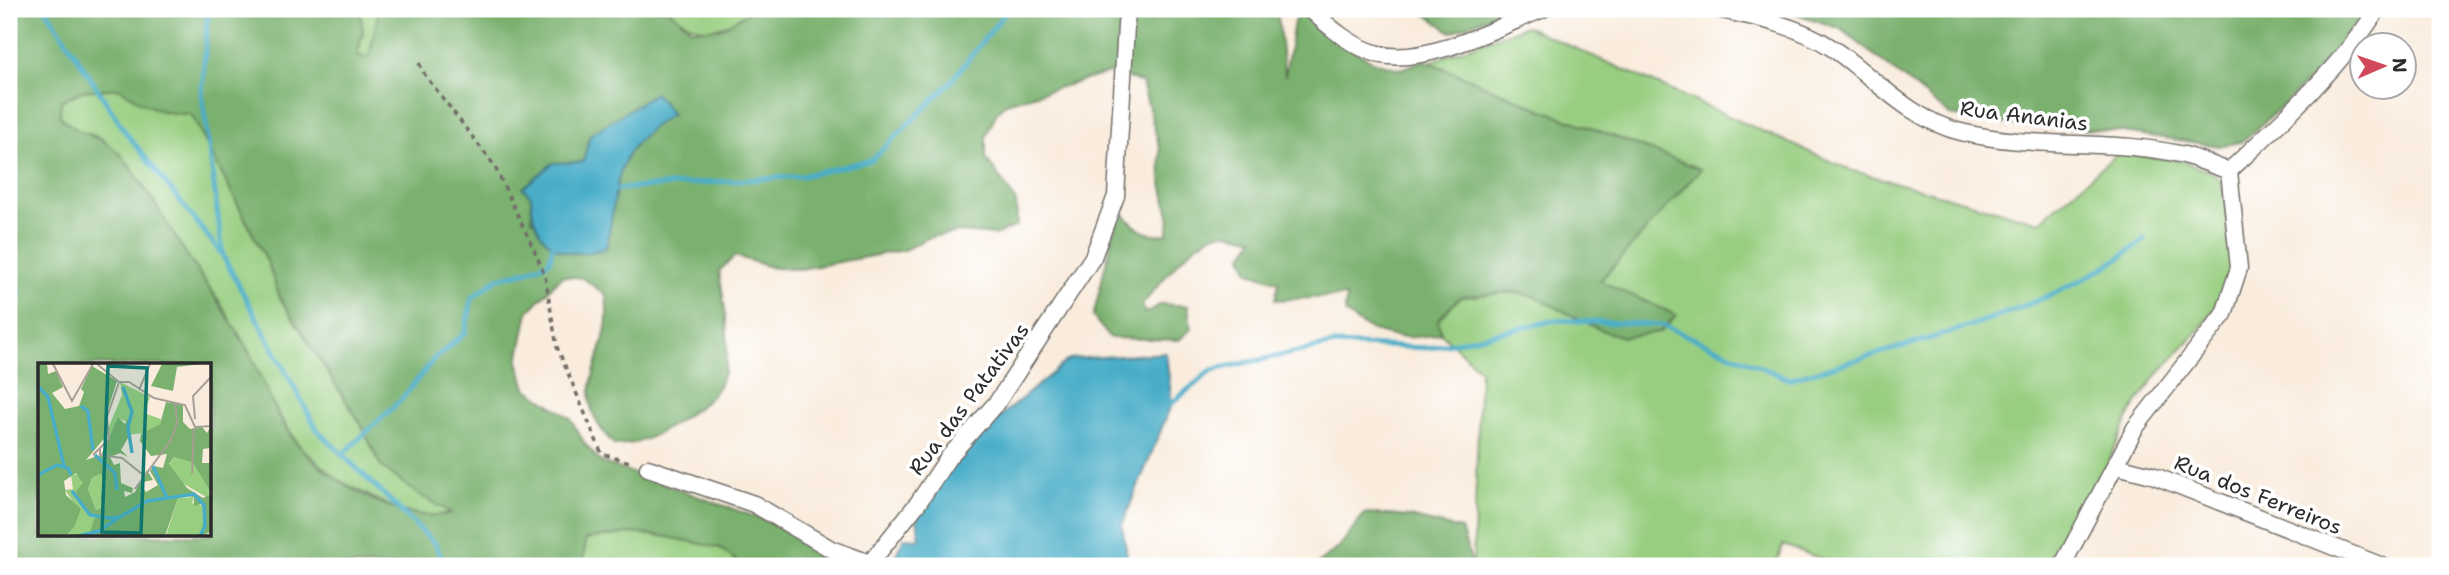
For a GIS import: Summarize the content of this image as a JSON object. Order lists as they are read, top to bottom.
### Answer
{
  "streets": {
    "street": ["Rua Ananias", "Rua das Patativas", "Rua dos Ferreiros"]
  },
  "north": "right"
}
